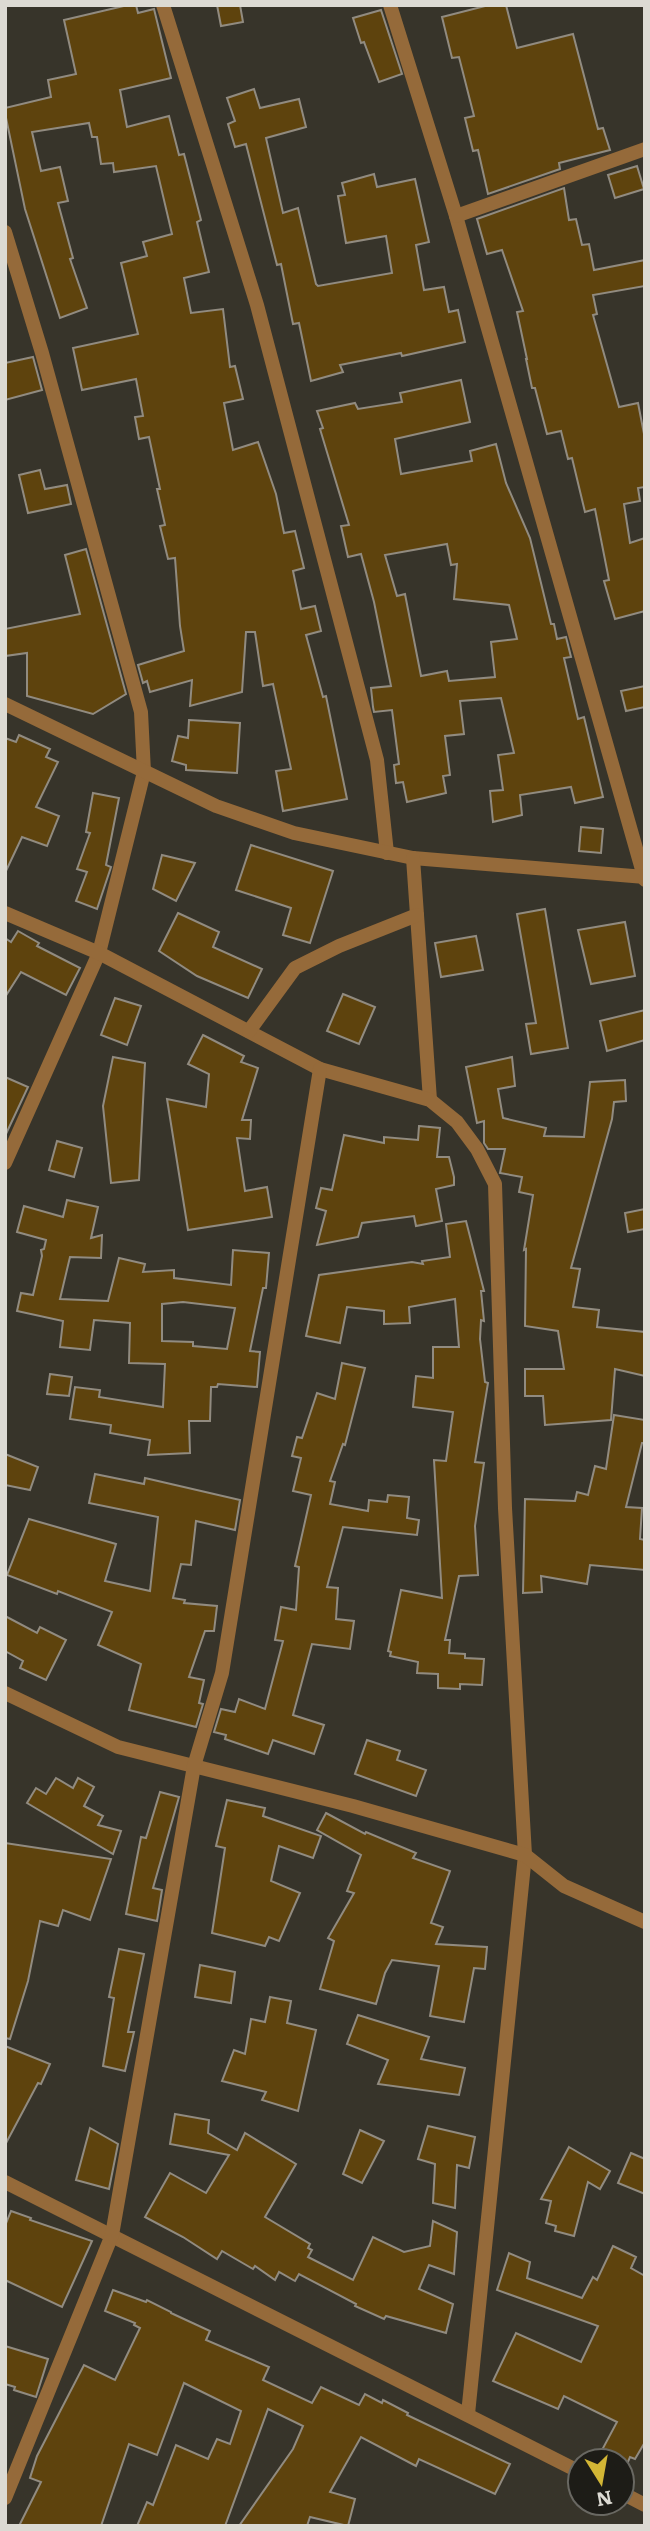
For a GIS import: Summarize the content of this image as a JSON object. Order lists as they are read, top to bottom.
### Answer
{
  "north": "bottom"
}
